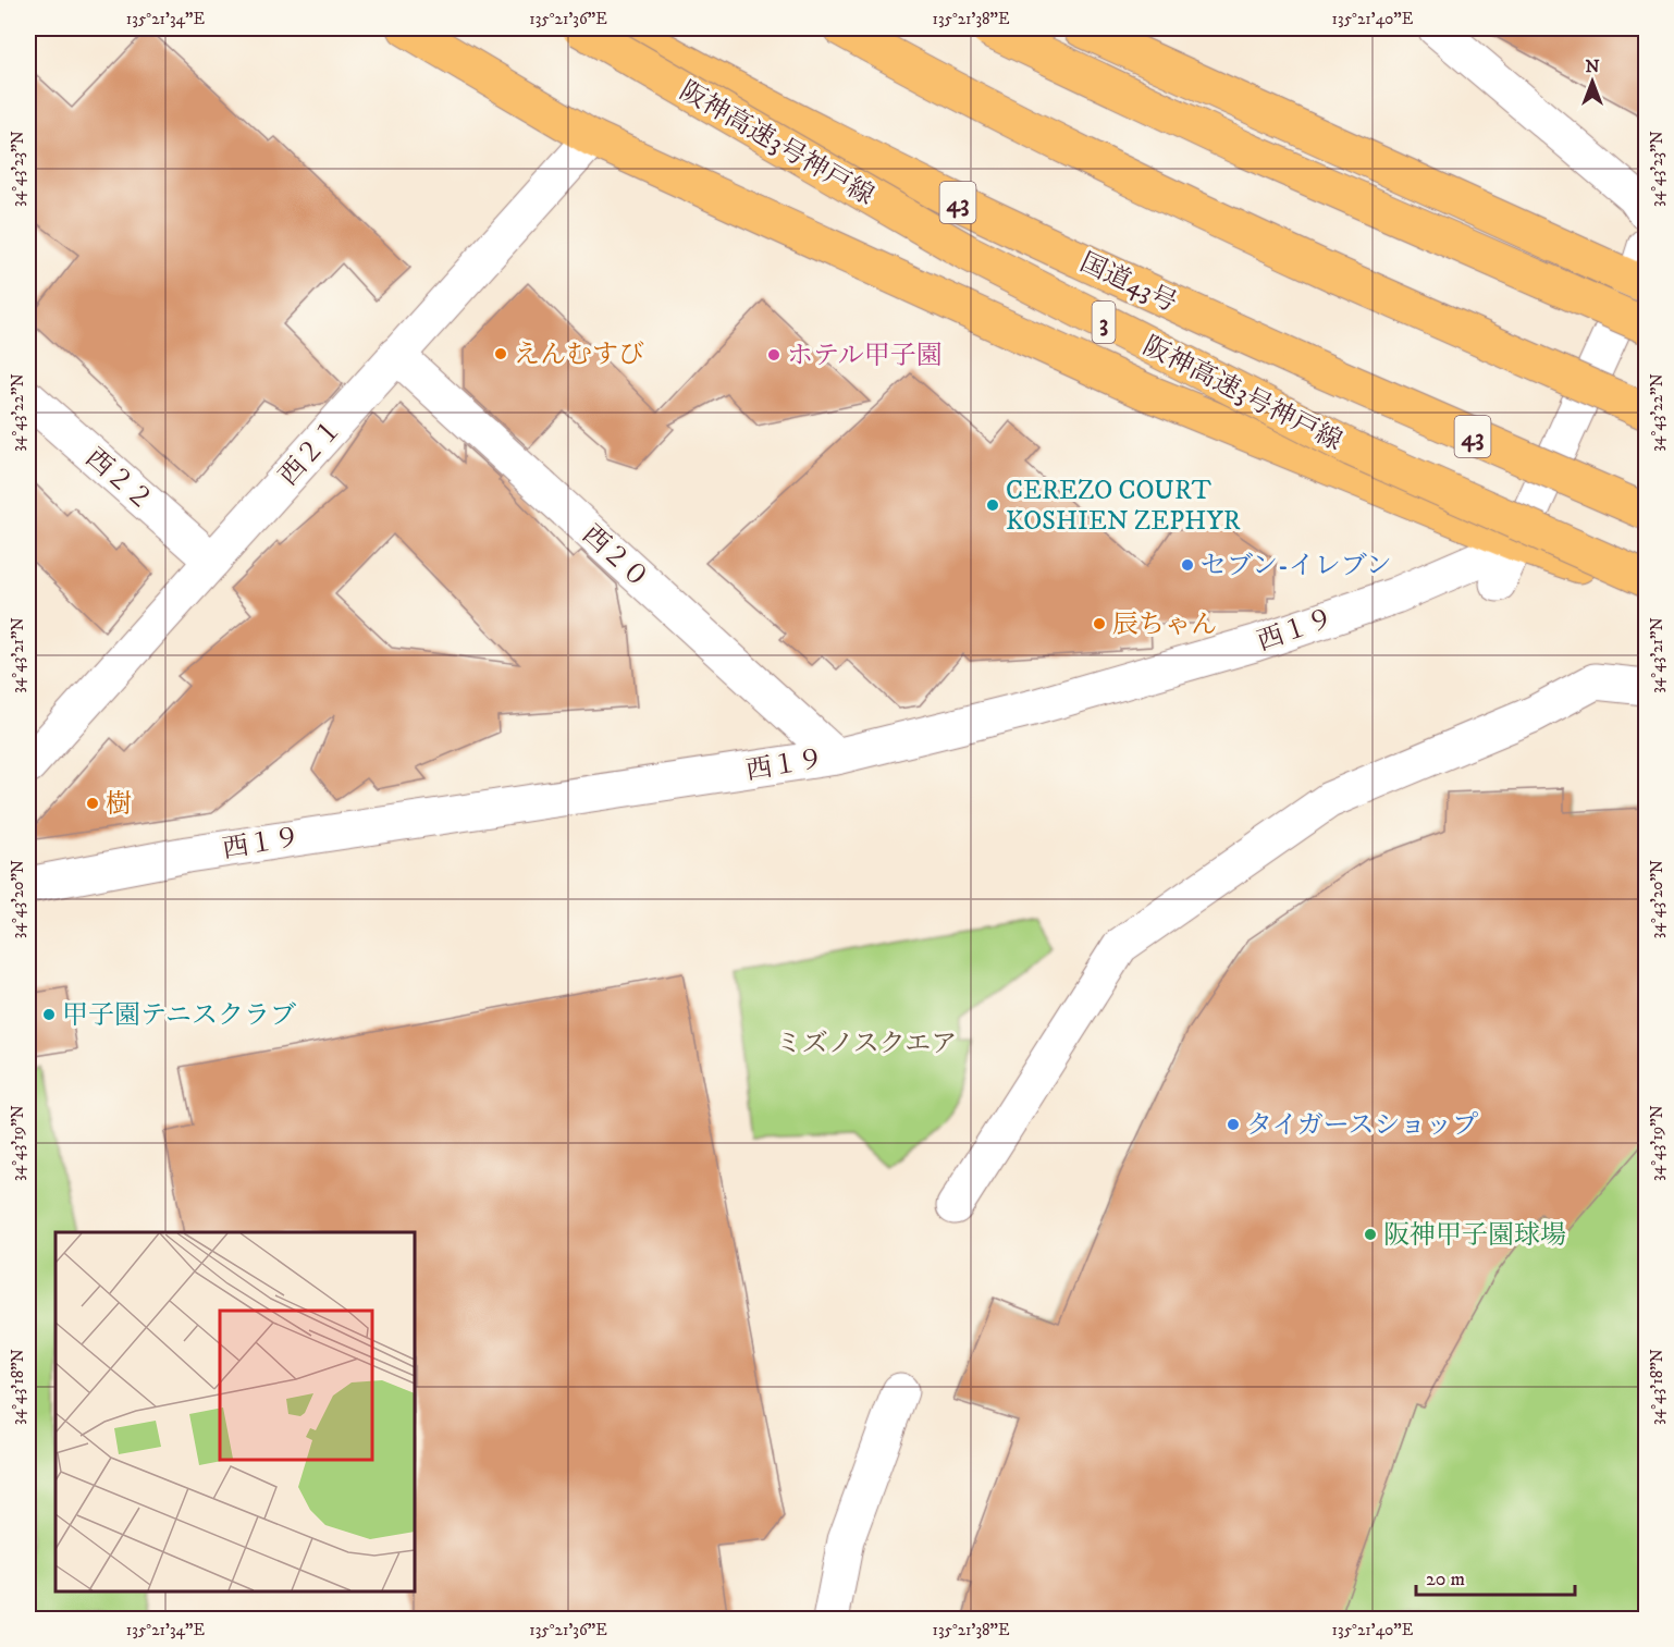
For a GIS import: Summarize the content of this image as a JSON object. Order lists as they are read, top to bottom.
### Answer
{
  "streets": {
    "highway": [
      "阪神高速3号神戸線",
      "43",
      "国道43号",
      "3"
    ],
    "street": [
      "西２１",
      "西２２",
      "西２０",
      "西１９"
    ]
  },
  "crossings": [
    ["西２１", "西２２"],
    ["西２１", "西２０"],
    ["西２０", "西１９"]
  ],
  "parks": ["ミズノスクエア"],
  "places": [
    "えんむすび",
    "ホテル甲子園",
    "CEREZO COURT KOSHIEN ZEPHYR",
    "セブン-イレブン",
    "辰ちゃん",
    "樹",
    "甲子園テニスクラブ",
    "タイガースショップ",
    "阪神甲子園球場"
  ],
  "scale_bar": "20 m",
  "north": "top",
  "coordinates": [
    "135°21'34\"E",
    "135°21'36\"E",
    "135°21'38\"E",
    "135°21'40\"E",
    "34°43'23\"N",
    "34°43'22\"N",
    "34°43'21\"N",
    "34°43'20\"N",
    "34°43'19\"N",
    "34°43'18\"N"
  ]
}
